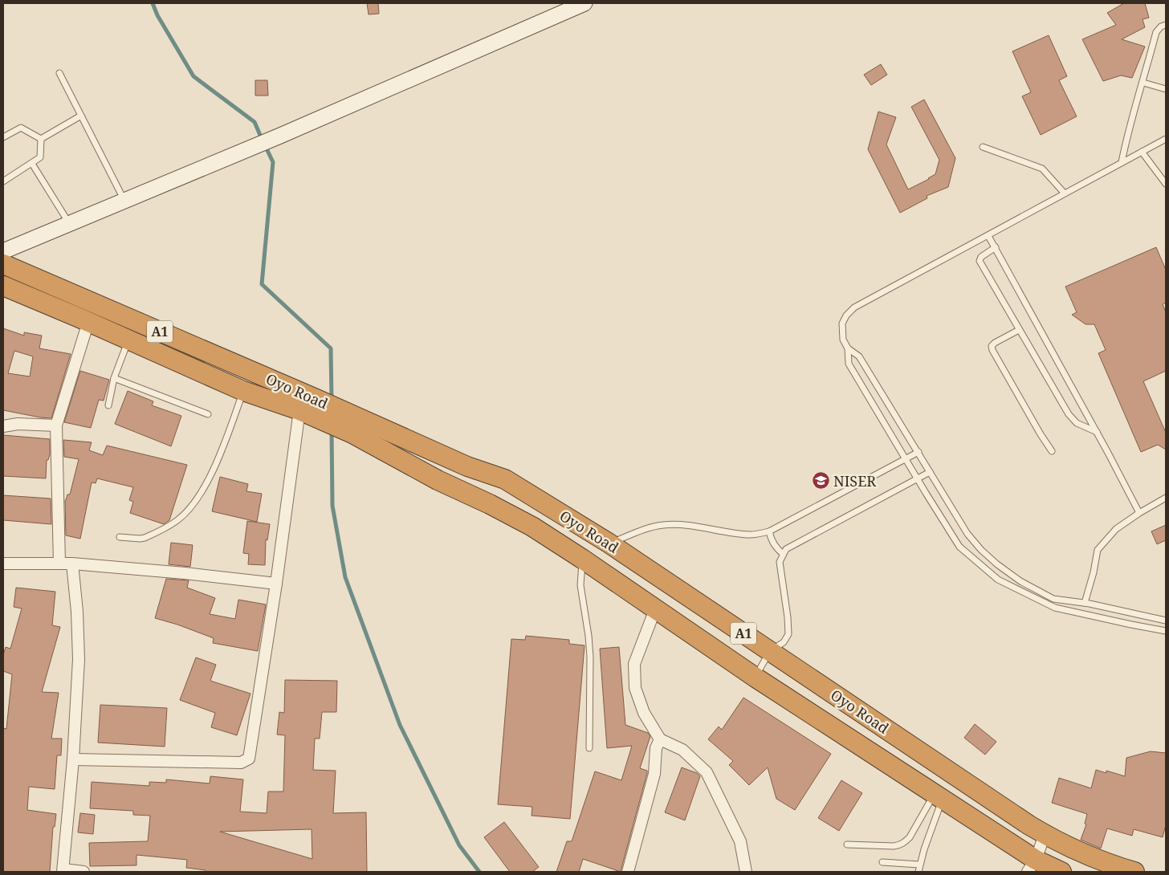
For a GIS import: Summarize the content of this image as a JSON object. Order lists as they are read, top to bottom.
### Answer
{
  "streets": {
    "highway": ["A1", "Oyo Road"]
  },
  "places": {
    "school or university": ["NISER"]
  }
}
